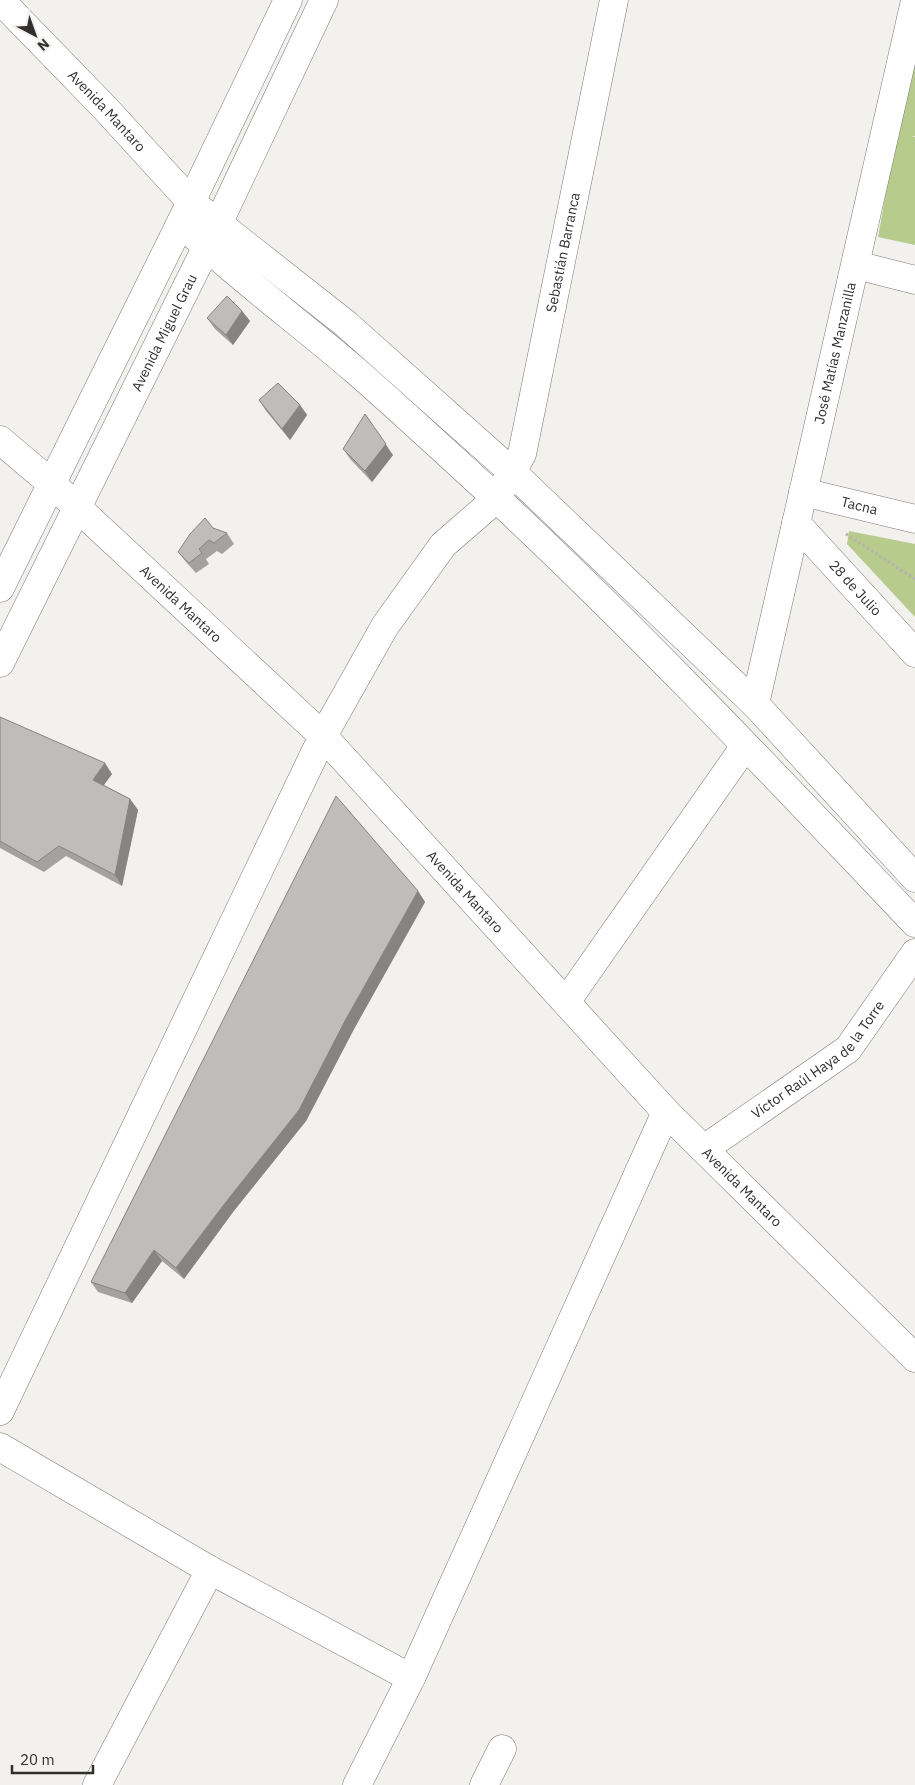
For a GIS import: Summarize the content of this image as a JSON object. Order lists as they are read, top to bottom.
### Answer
{
  "streets": {
    "street": [
      "Avenida Mantaro",
      "Sebastián Barranca",
      "Avenida Miguel Grau",
      "José Matías Manzanilla",
      "Tacna",
      "28 de Julio",
      "Víctor Raúl Haya de la Torre"
    ]
  },
  "crossings": [
    ["Avenida Mantaro", "Sebastián Barranca"],
    ["Avenida Mantaro", "Avenida Miguel Grau"],
    ["Avenida Mantaro", "Víctor Raúl Haya de la Torre"],
    ["José Matías Manzanilla", "Tacna"],
    ["José Matías Manzanilla", "28 de Julio"]
  ],
  "scale_bar": "20 m",
  "north": "bottom right"
}
